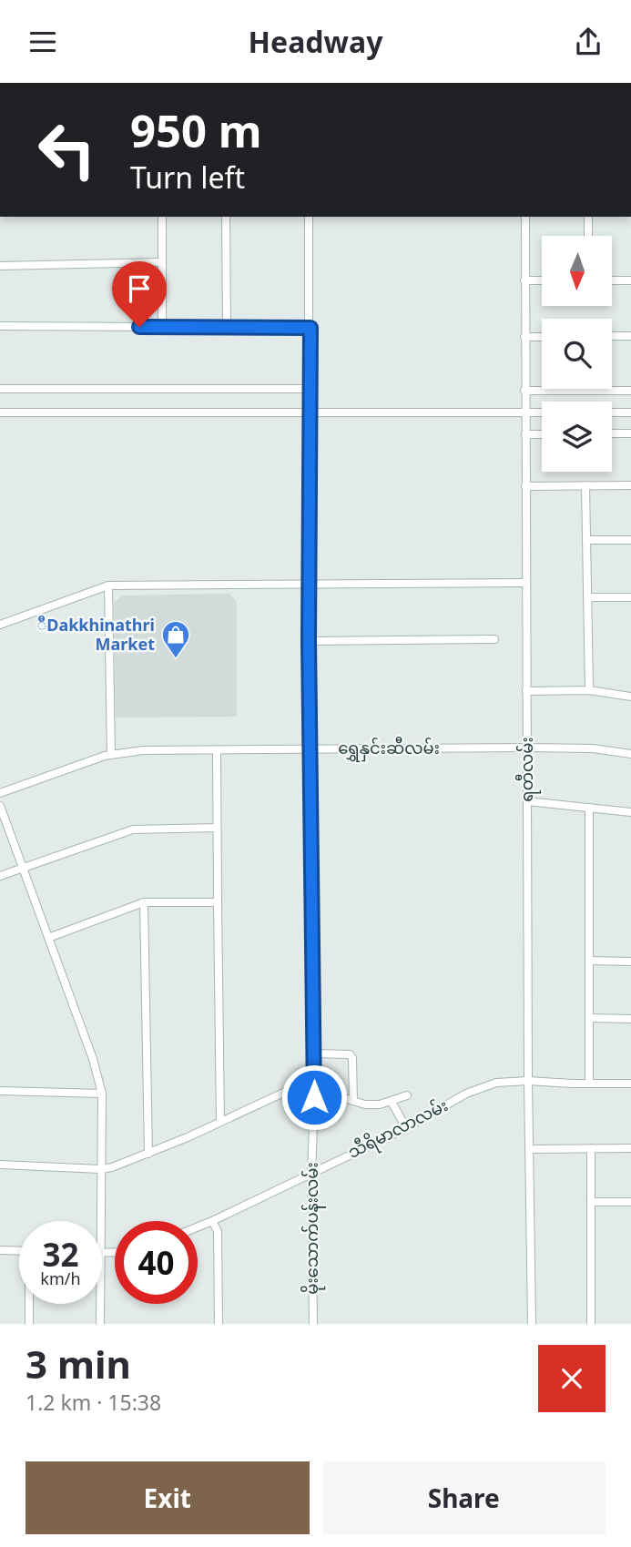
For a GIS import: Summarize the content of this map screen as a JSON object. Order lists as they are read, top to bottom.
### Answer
{
  "streets": {
    "street": [
      "ရွှေနှင်းဆီလမ်း",
      "ရတီလမ်း",
      "သီရိမာလာလမ်း",
      "မိုးသောက်ပန်းလမ်း"
    ]
  },
  "crossings": [
    ["ရွှေနှင်းဆီလမ်း", "ရတီလမ်း"],
    ["ရွှေနှင်းဆီလမ်း", "မိုးသောက်ပန်းလမ်း"],
    ["ရတီလမ်း", "သီရိမာလာလမ်း"],
    ["သီရိမာလာလမ်း", "မိုးသောက်ပန်းလမ်း"]
  ],
  "places": {
    "shop": ["ီDakkhinathri Market"]
  },
  "north": "bottom",
  "page": {
    "header": "Headway",
    "turn": ["950 m", "Turn left"],
    "speed": "32 km/h",
    "limit": "40",
    "heading": ["3 min", "1.2 km · 15:38"],
    "buttons": ["Exit", "Share"]
  }
}
